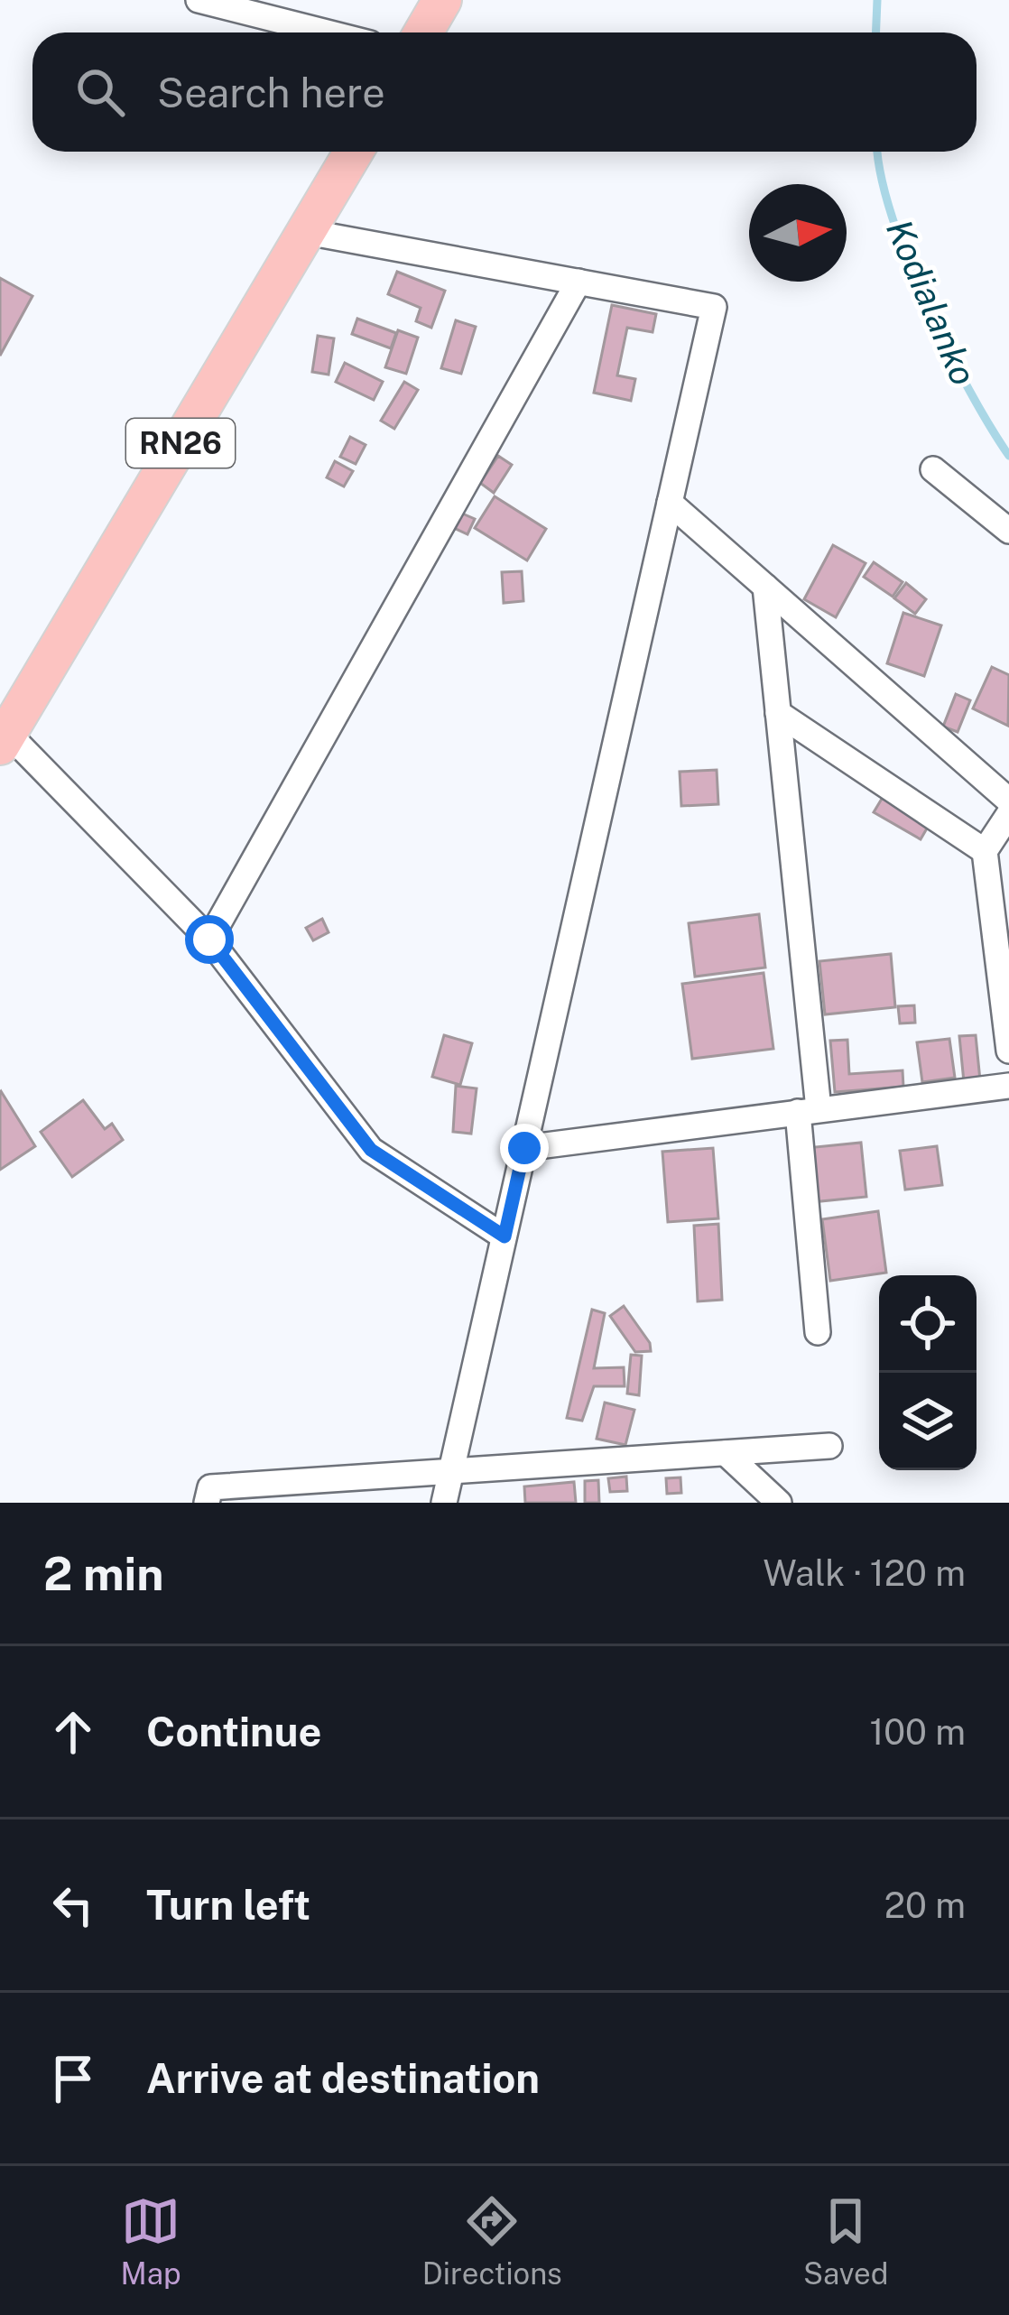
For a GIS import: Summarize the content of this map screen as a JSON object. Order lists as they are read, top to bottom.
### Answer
{
  "streets": {
    "main road": ["RN26"]
  },
  "water": ["Kodialanko"],
  "north": "right",
  "page": {
    "search": "Search here",
    "heading": ["2 min", "Walk · 120 m"],
    "list": [
      ["Continue", "100 m"],
      ["Turn left", "20 m"],
      "Arrive at destination"
    ],
    "nav": ["Map", "Directions", "Saved"]
  }
}
